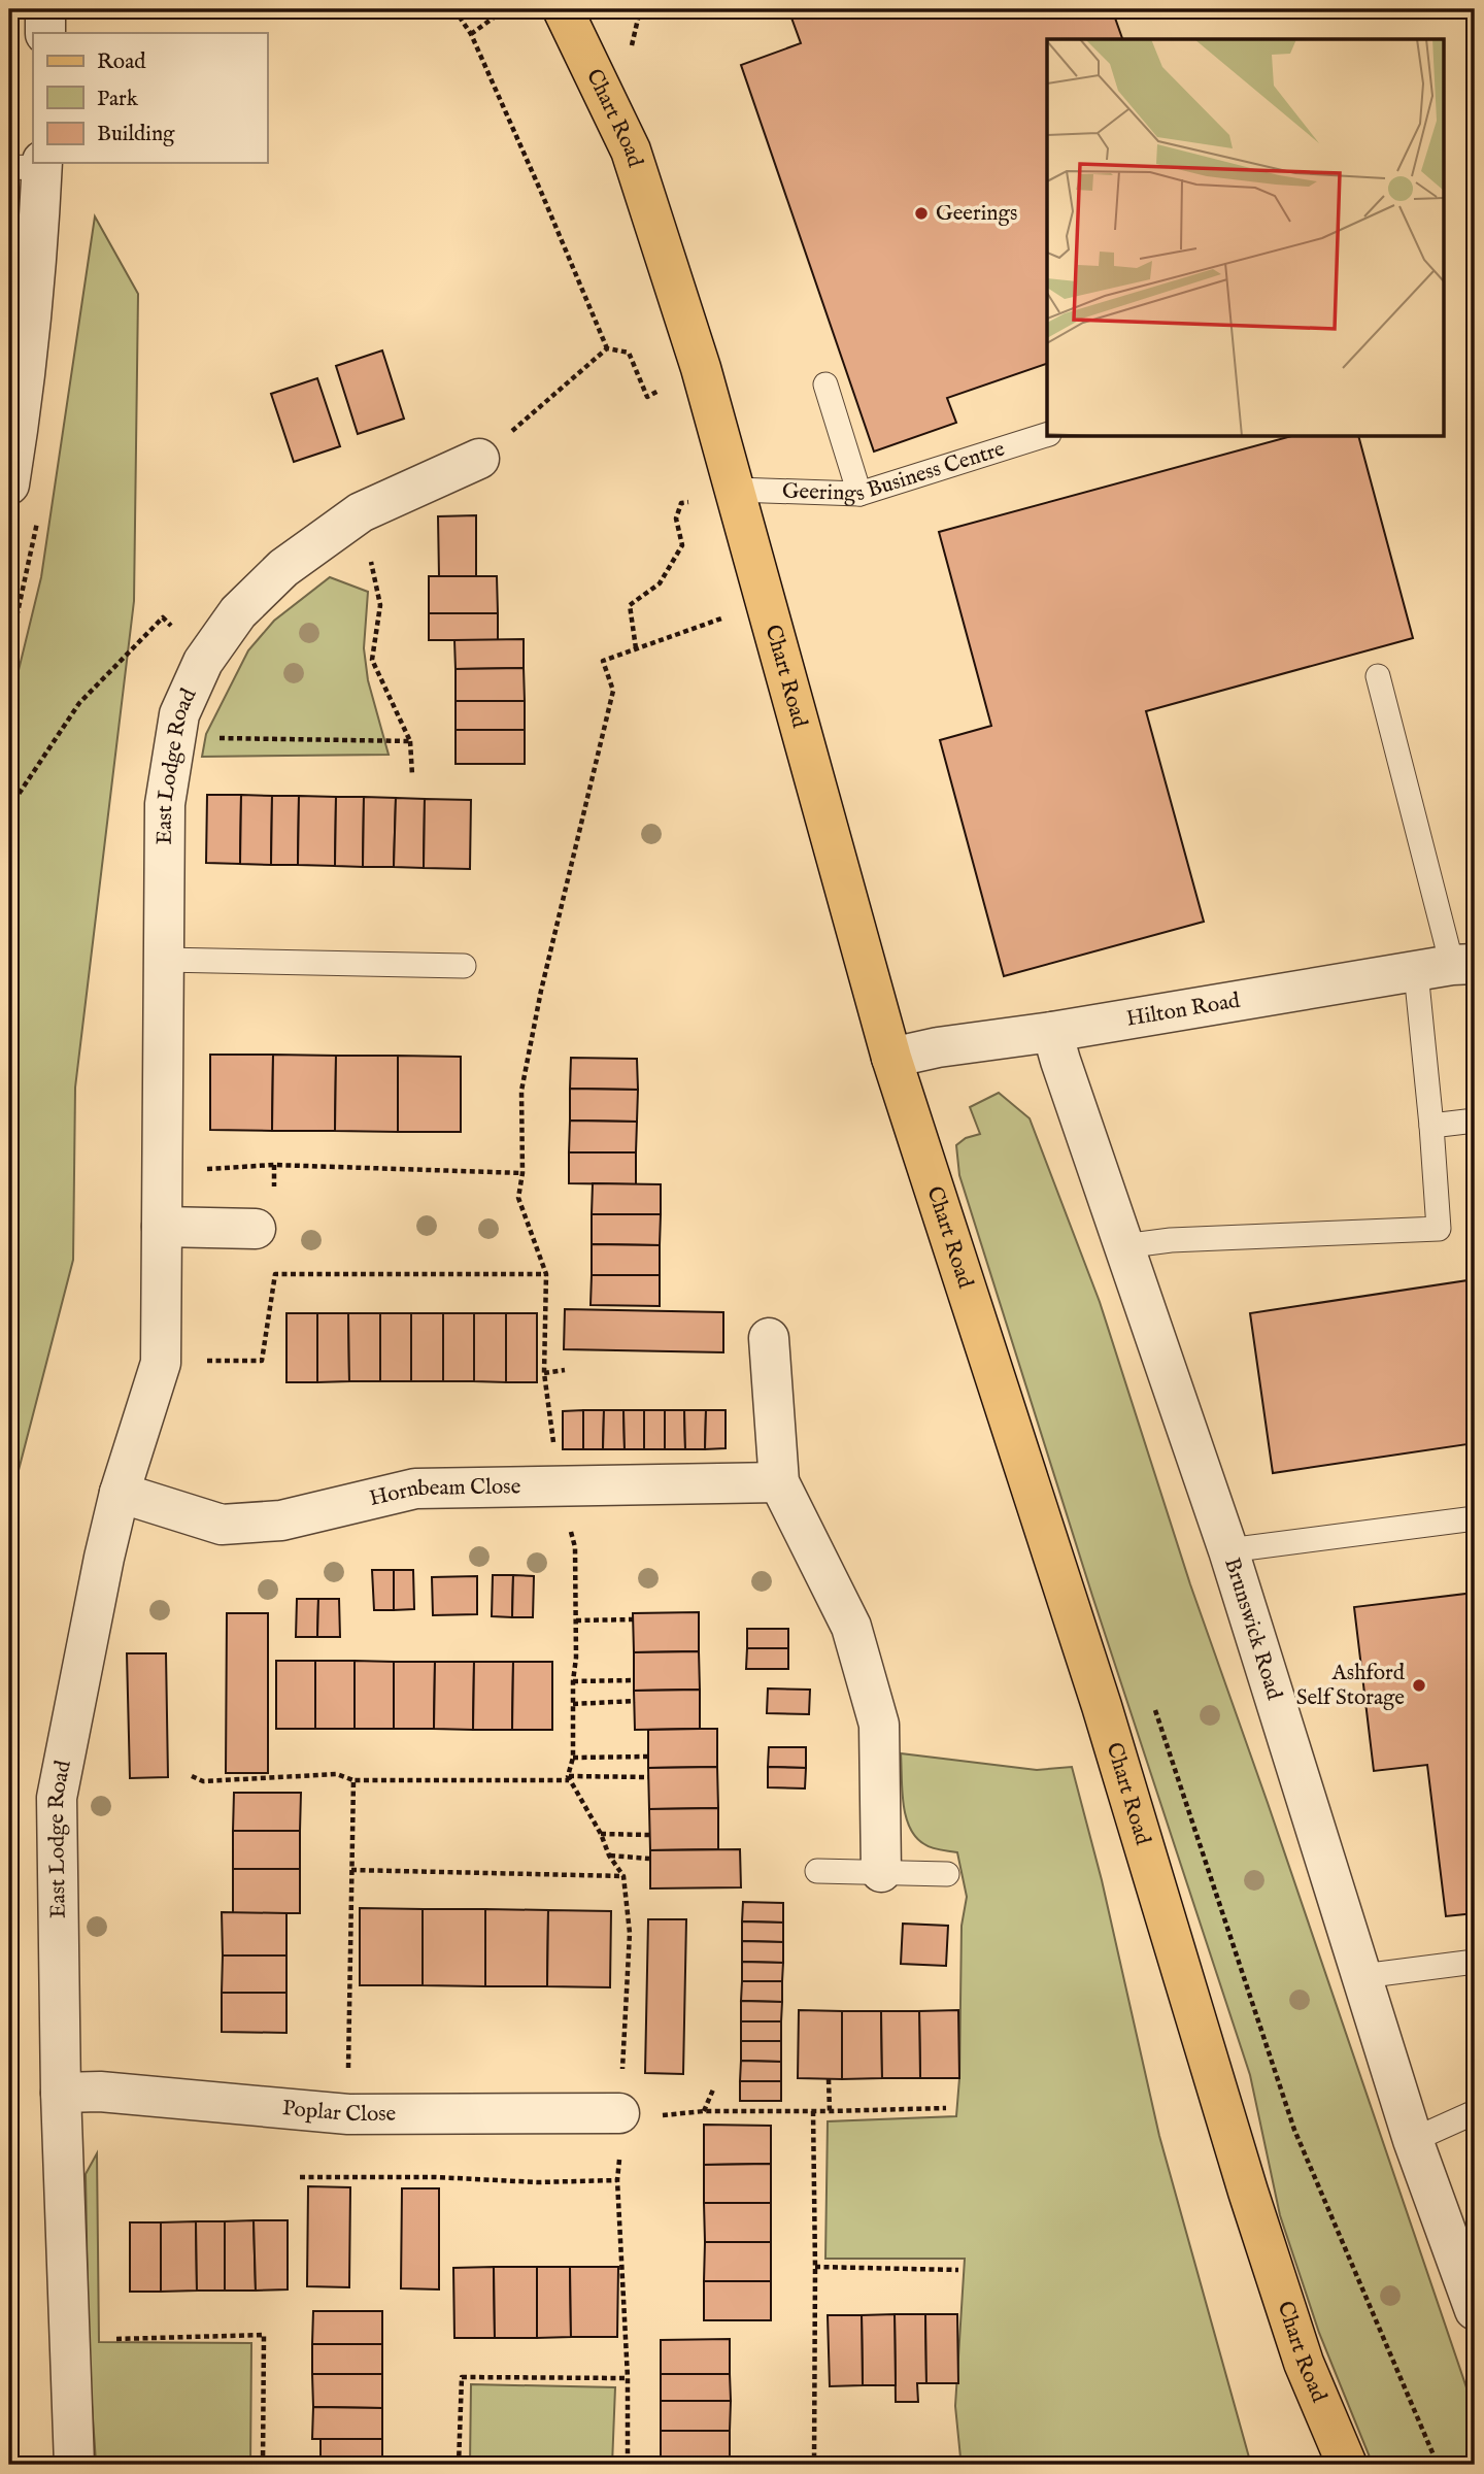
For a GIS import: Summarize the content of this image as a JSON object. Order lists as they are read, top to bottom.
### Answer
{
  "streets": {
    "main road": ["Chart Road"],
    "street": [
      "East Lodge Road",
      "Hilton Road",
      "Hornbeam Close",
      "Brunswick Road",
      "Poplar Close"
    ],
    "lane": ["Geerings Business Centre"]
  },
  "crossings": [
    ["Chart Road", "Geerings Business Centre"],
    ["Chart Road", "Hilton Road"],
    ["East Lodge Road", "Hornbeam Close"],
    ["East Lodge Road", "Poplar Close"],
    ["Hilton Road", "Brunswick Road"]
  ],
  "places": ["Geerings", "Ashford Self Storage"],
  "legend": ["Road", "Park", "Building"]
}
